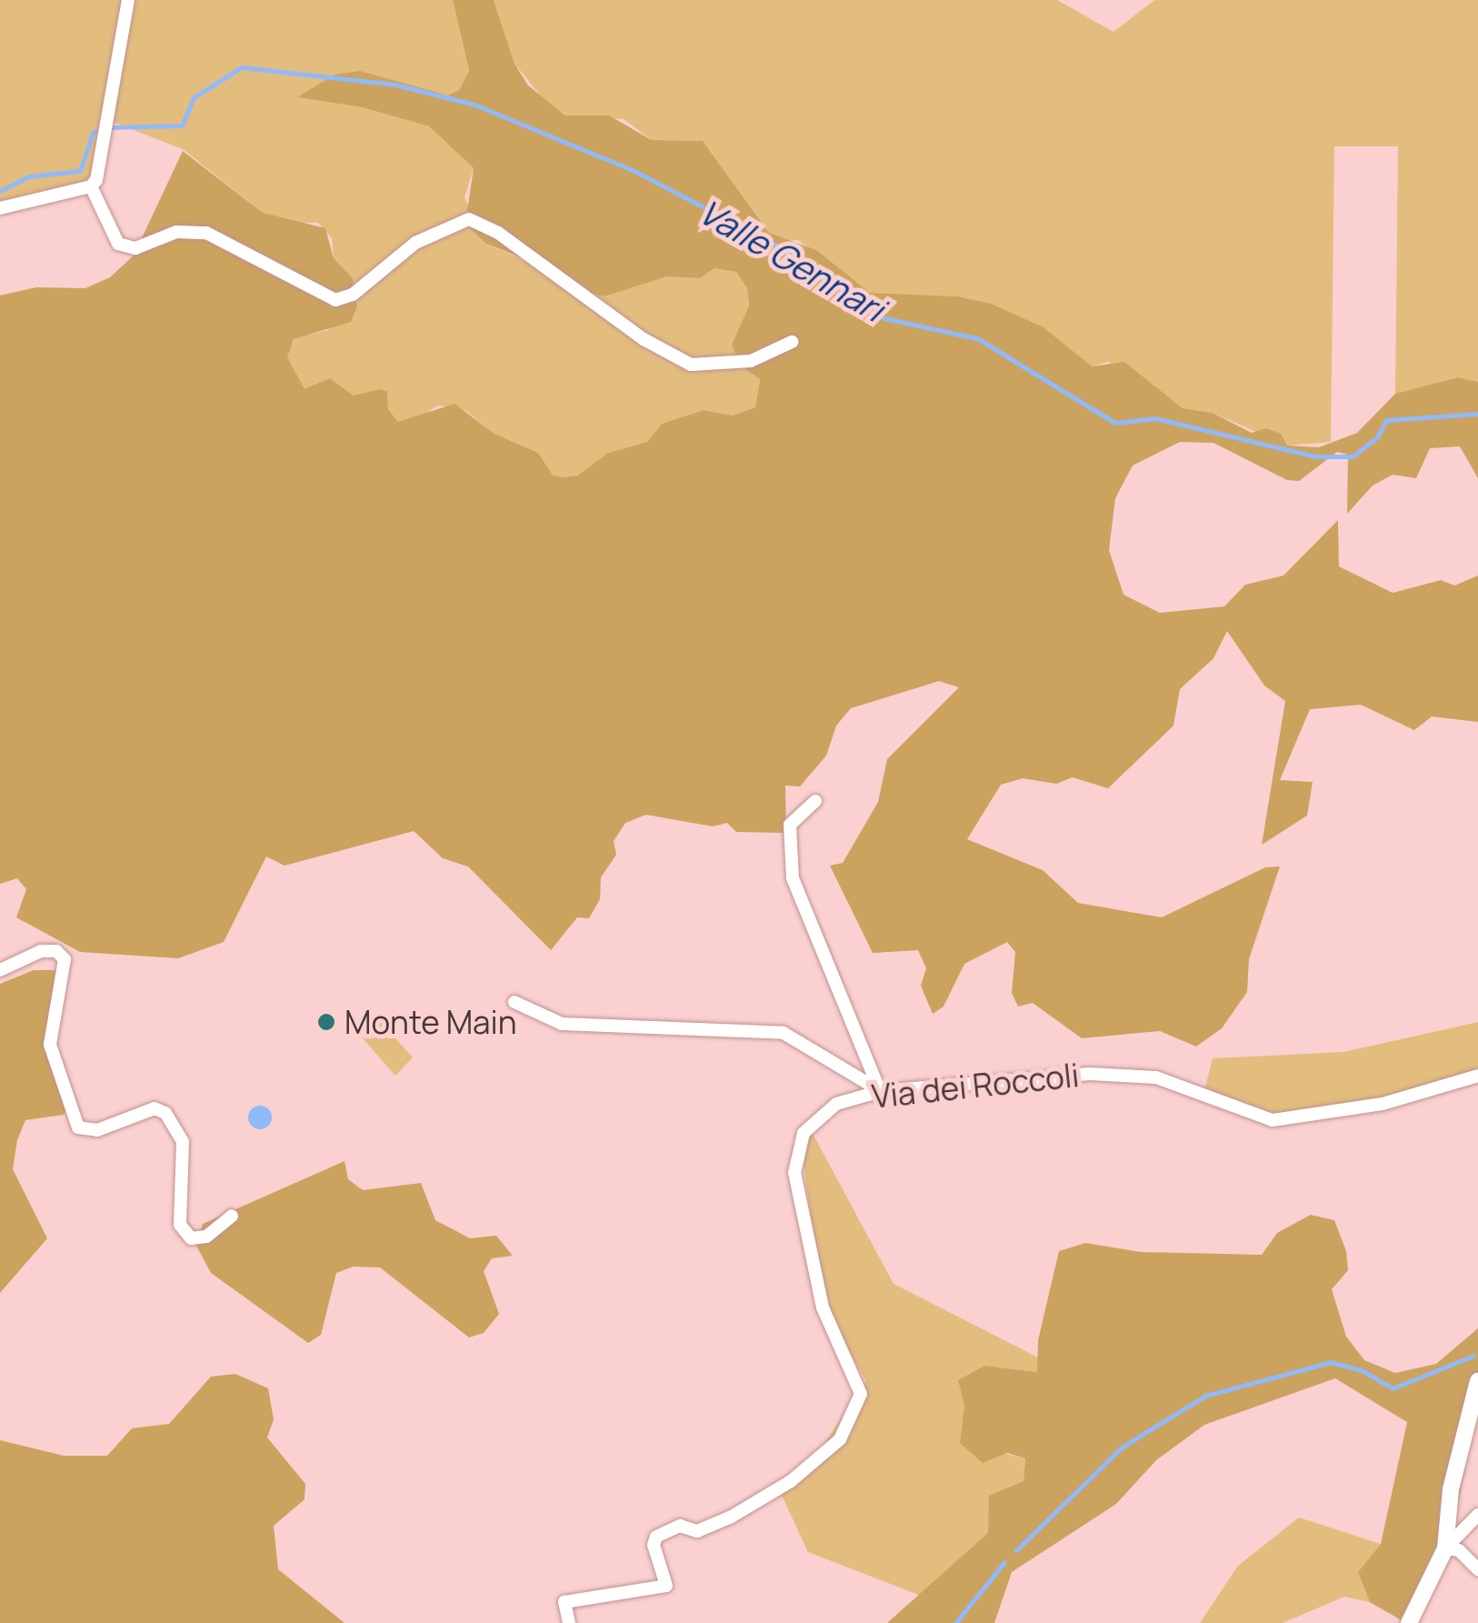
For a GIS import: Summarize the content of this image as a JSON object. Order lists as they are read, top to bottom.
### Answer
{
  "streets": {
    "street": ["Via dei Roccoli"]
  },
  "water": ["Valle Gennari"],
  "places": ["Monte Main"]
}
